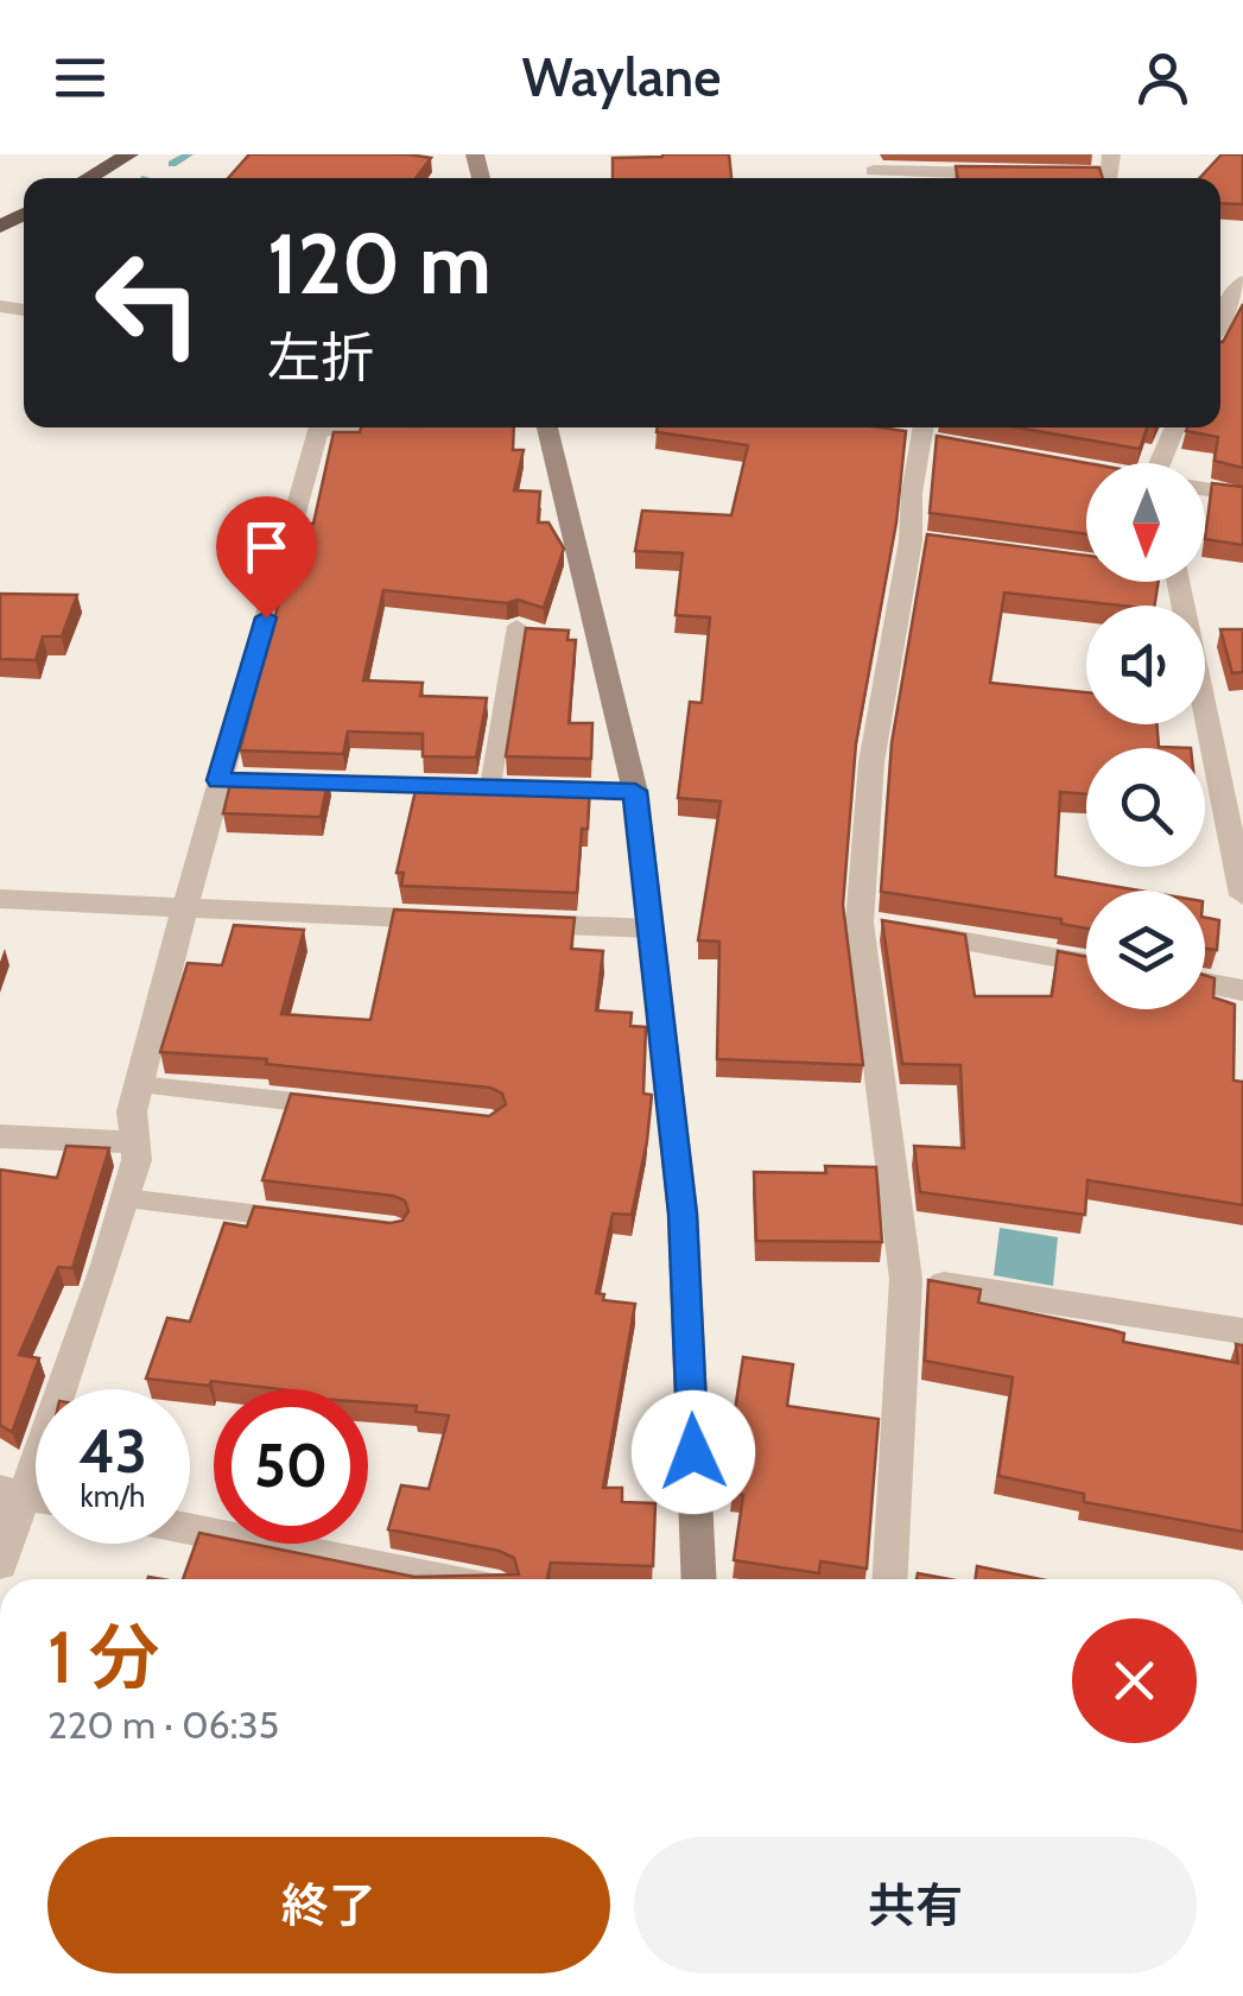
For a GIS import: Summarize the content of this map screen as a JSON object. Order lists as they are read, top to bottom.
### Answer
{
  "north": "bottom",
  "page": {
    "header": "Waylane",
    "turn": ["120 m", "左折"],
    "speed": "43 km/h",
    "limit": "50",
    "heading": ["1 分", "220 m · 06:35"],
    "buttons": ["終了", "共有"]
  }
}
